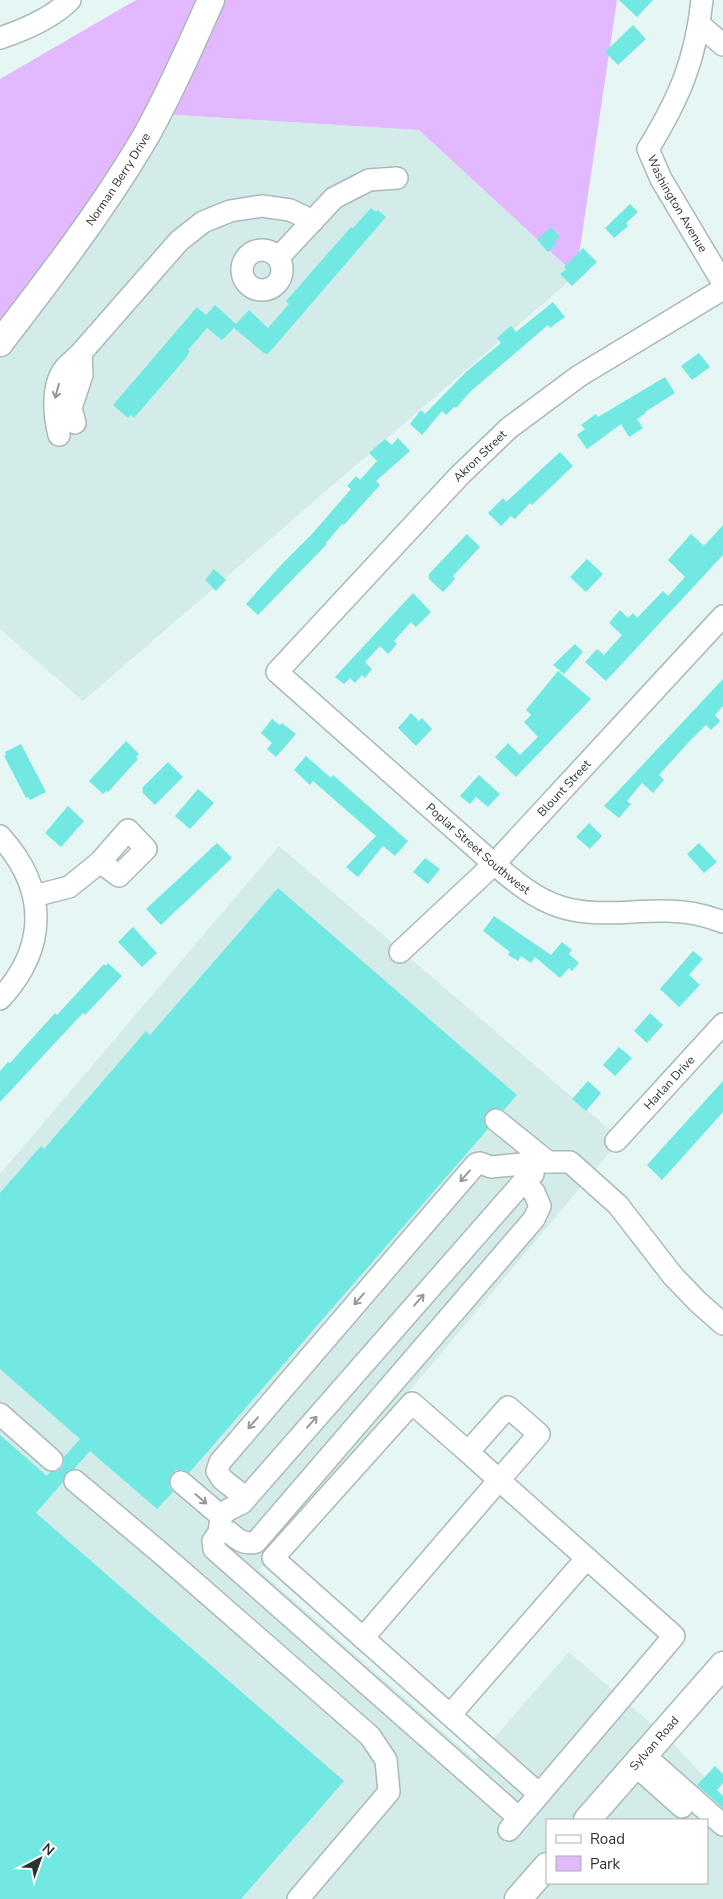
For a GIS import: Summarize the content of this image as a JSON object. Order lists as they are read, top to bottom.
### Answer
{
  "streets": {
    "main road": ["Norman Berry Drive", "Sylvan Road"],
    "street": [
      "Washington Avenue",
      "Akron Street",
      "Blount Street",
      "Poplar Street Southwest",
      "Harlan Drive"
    ]
  },
  "crossings": [
    ["Akron Street", "Poplar Street Southwest"],
    ["Blount Street", "Poplar Street Southwest"]
  ],
  "legend": ["Road", "Park"],
  "north": "top right"
}
